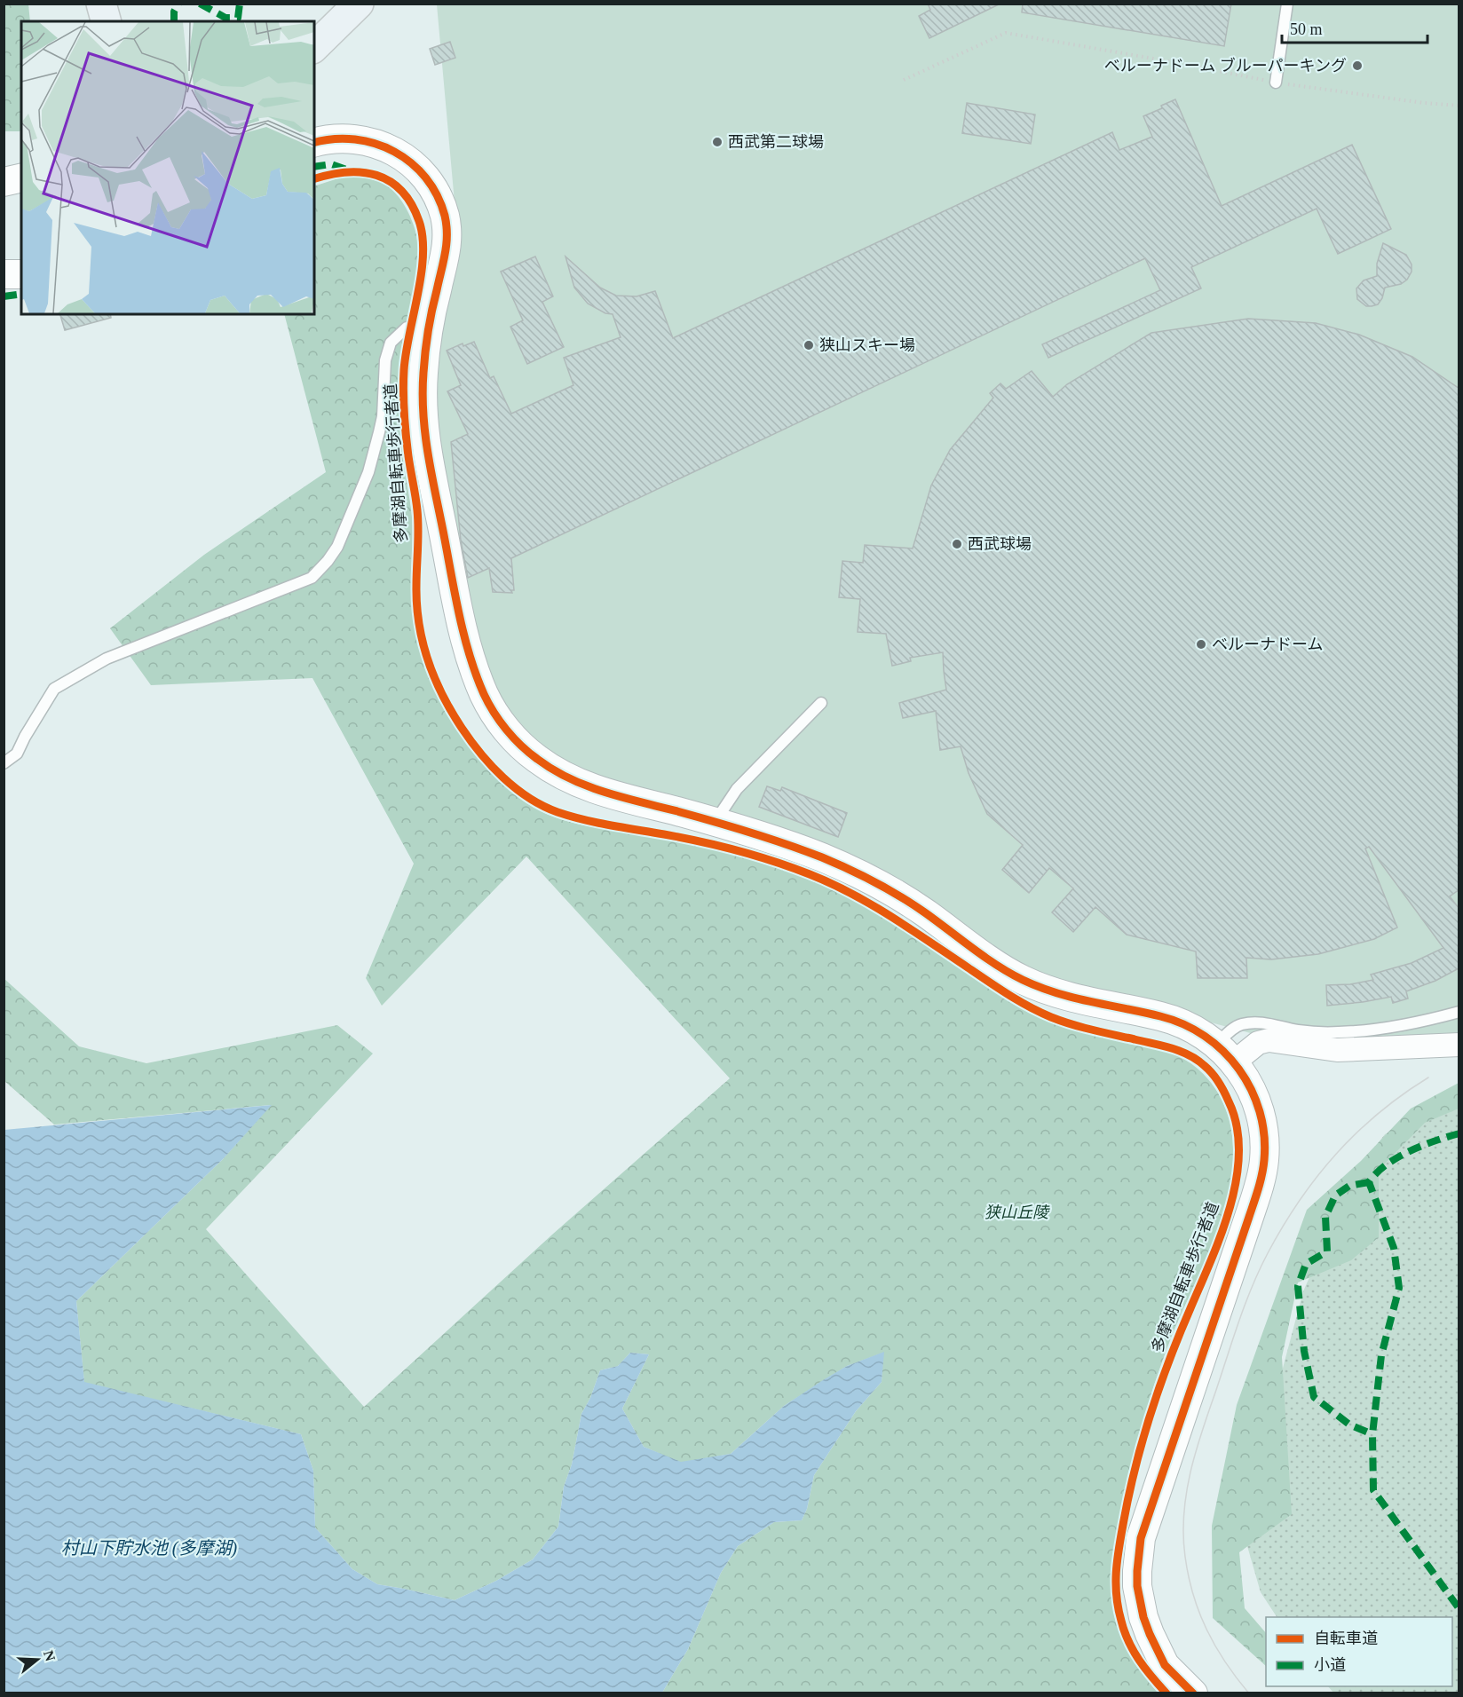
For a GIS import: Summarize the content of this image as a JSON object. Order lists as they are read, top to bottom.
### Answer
{
  "streets": {
    "cycle path": ["多摩湖自転車歩行者道"]
  },
  "water": ["村山下貯水池 (多摩湖)"],
  "parks": ["狭山丘陵"],
  "places": [
    "ベルーナドーム ブルーパーキング",
    "西武第二球場",
    "狭山スキー場",
    "西武球場",
    "ベルーナドーム"
  ],
  "legend": ["自転車道", "小道"],
  "scale_bar": "50 m",
  "north": "right"
}
